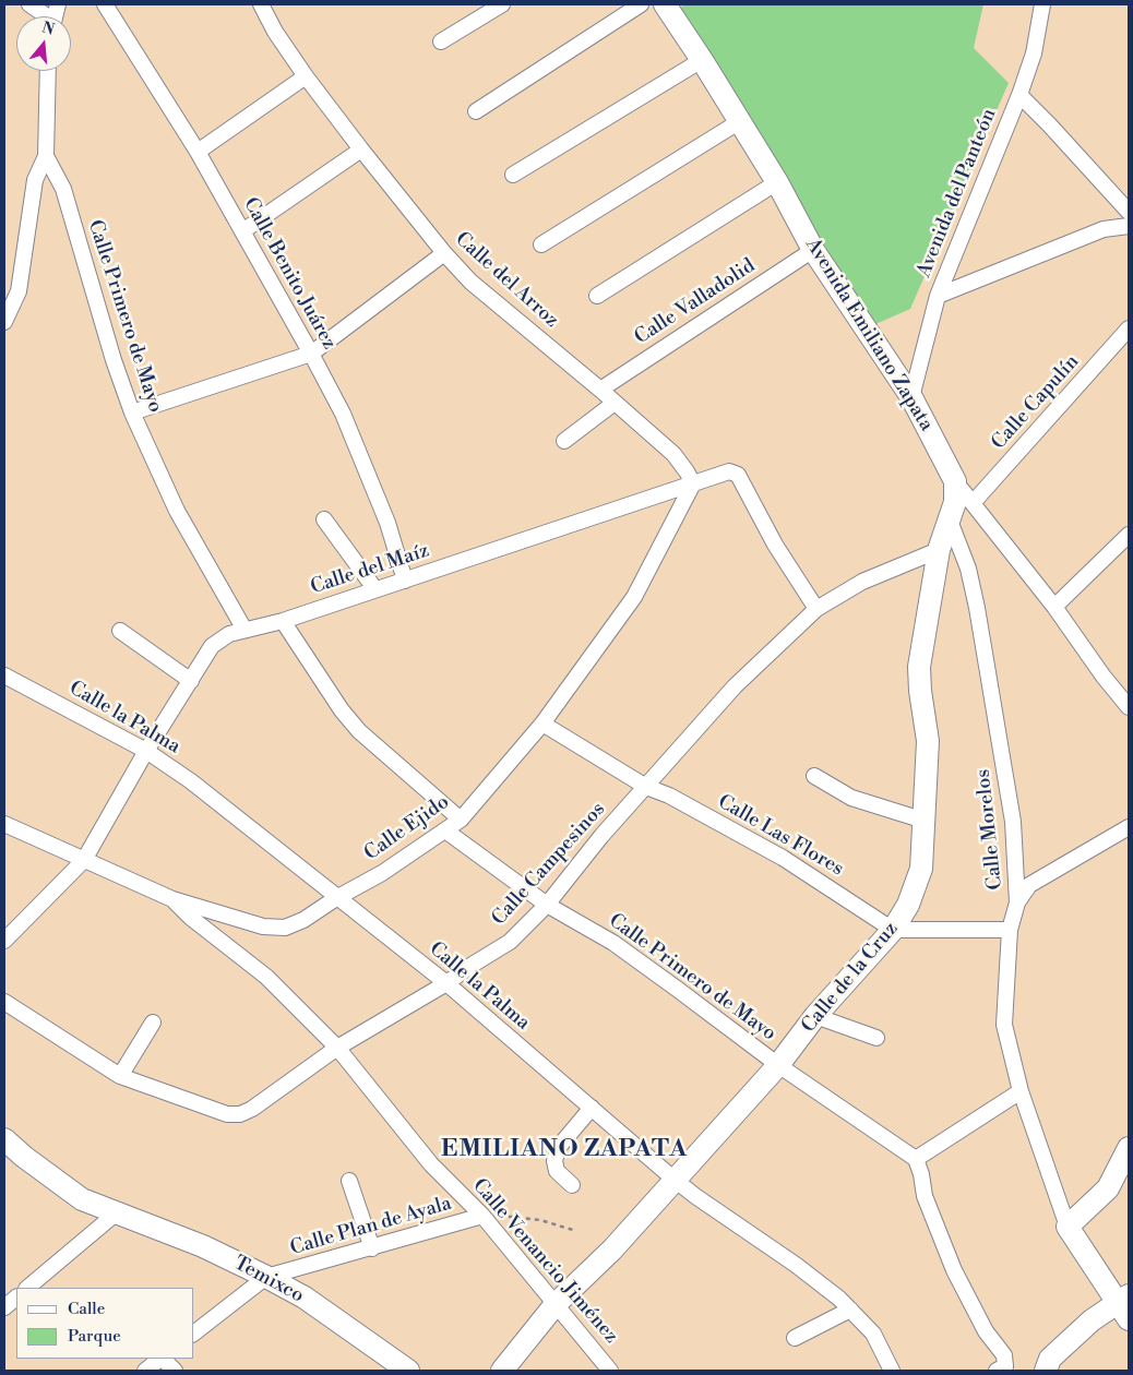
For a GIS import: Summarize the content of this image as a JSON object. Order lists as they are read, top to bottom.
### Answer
{
  "streets": {
    "main road": ["Avenida Emiliano Zapata", "Calle de la Cruz", "Temixco"],
    "street": [
      "Avenida del Panteón",
      "Calle Benito Juárez",
      "Calle del Arroz",
      "Calle Valladolid",
      "Calle Primero de Mayo",
      "Calle Capulín",
      "Calle del Maíz",
      "Calle la Palma",
      "Calle Ejido",
      "Calle Morelos",
      "Calle Las Flores",
      "Calle Campesinos",
      "Calle Plan de Ayala",
      "Calle Venancio Jiménez"
    ]
  },
  "crossings": [
    ["Avenida del Panteón", "Avenida Emiliano Zapata"],
    ["Calle Benito Juárez", "Calle del Maíz"],
    ["Calle del Arroz", "Calle Valladolid"],
    ["Calle del Arroz", "Calle del Maíz"],
    ["Calle del Arroz", "Calle Ejido"],
    ["Calle Valladolid", "Avenida Emiliano Zapata"],
    ["Calle Primero de Mayo", "Calle del Maíz"],
    ["Calle Primero de Mayo", "Calle Ejido"],
    ["Calle Primero de Mayo", "Calle Campesinos"],
    ["Calle Primero de Mayo", "Calle de la Cruz"],
    ["Avenida Emiliano Zapata", "Calle Capulín"],
    ["Avenida Emiliano Zapata", "Calle de la Cruz"],
    ["Calle del Maíz", "Calle la Palma"],
    ["Calle del Maíz", "Calle Ejido"],
    ["Calle del Maíz", "Calle Campesinos"],
    ["Calle la Palma", "Calle Ejido"],
    ["Calle la Palma", "Calle Campesinos"],
    ["Calle la Palma", "Calle de la Cruz"],
    ["Calle Ejido", "Calle Las Flores"],
    ["Calle Ejido", "Calle Venancio Jiménez"],
    ["Calle Morelos", "Calle de la Cruz"],
    ["Calle Las Flores", "Calle Campesinos"],
    ["Calle Las Flores", "Calle de la Cruz"],
    ["Calle Campesinos", "Calle de la Cruz"],
    ["Calle Campesinos", "Calle Venancio Jiménez"],
    ["Calle de la Cruz", "Calle Venancio Jiménez"],
    ["Calle Plan de Ayala", "Calle Venancio Jiménez"],
    ["Calle Plan de Ayala", "Temixco"]
  ],
  "districts": ["EMILIANO ZAPATA"],
  "legend": ["Calle", "Parque"],
  "north": "top"
}
